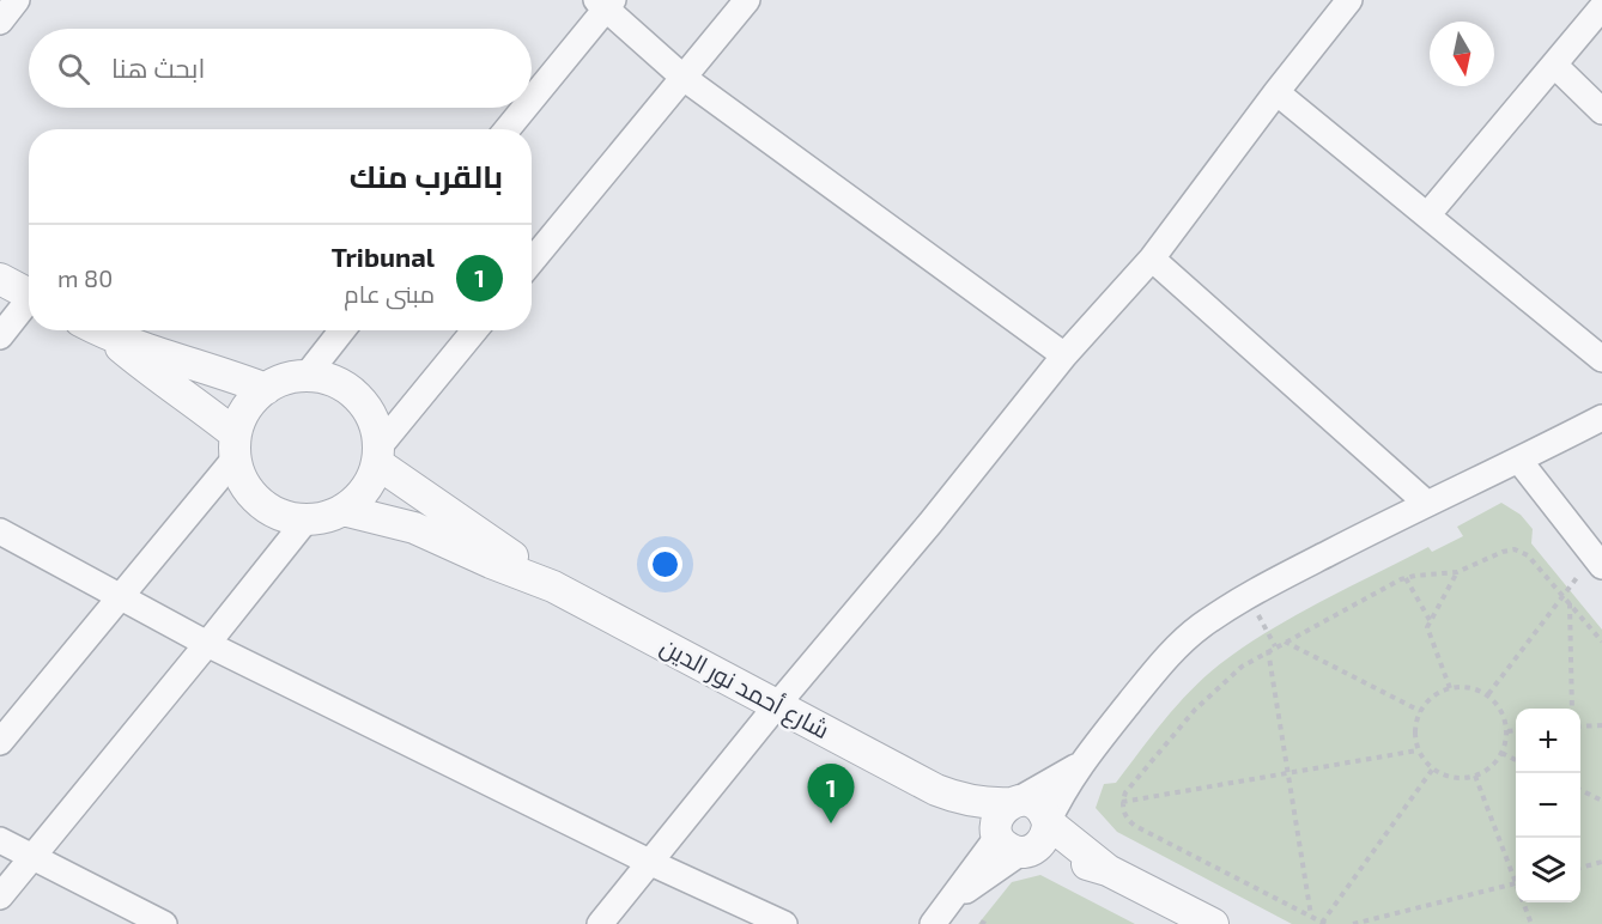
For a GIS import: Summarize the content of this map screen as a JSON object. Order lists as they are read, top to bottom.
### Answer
{
  "streets": {
    "street": ["شارع أحمد نور الدين"]
  },
  "north": "bottom",
  "page": {
    "search": "ابحث هنا",
    "heading": "بالقرب منك",
    "list": [
      {
        "mark": "1",
        "name": "Tribunal",
        "note": "مبنى عام",
        "value": "80 m"
      }
    ],
    "map_buttons": ["+", "−"],
    "pins": "1"
  }
}
